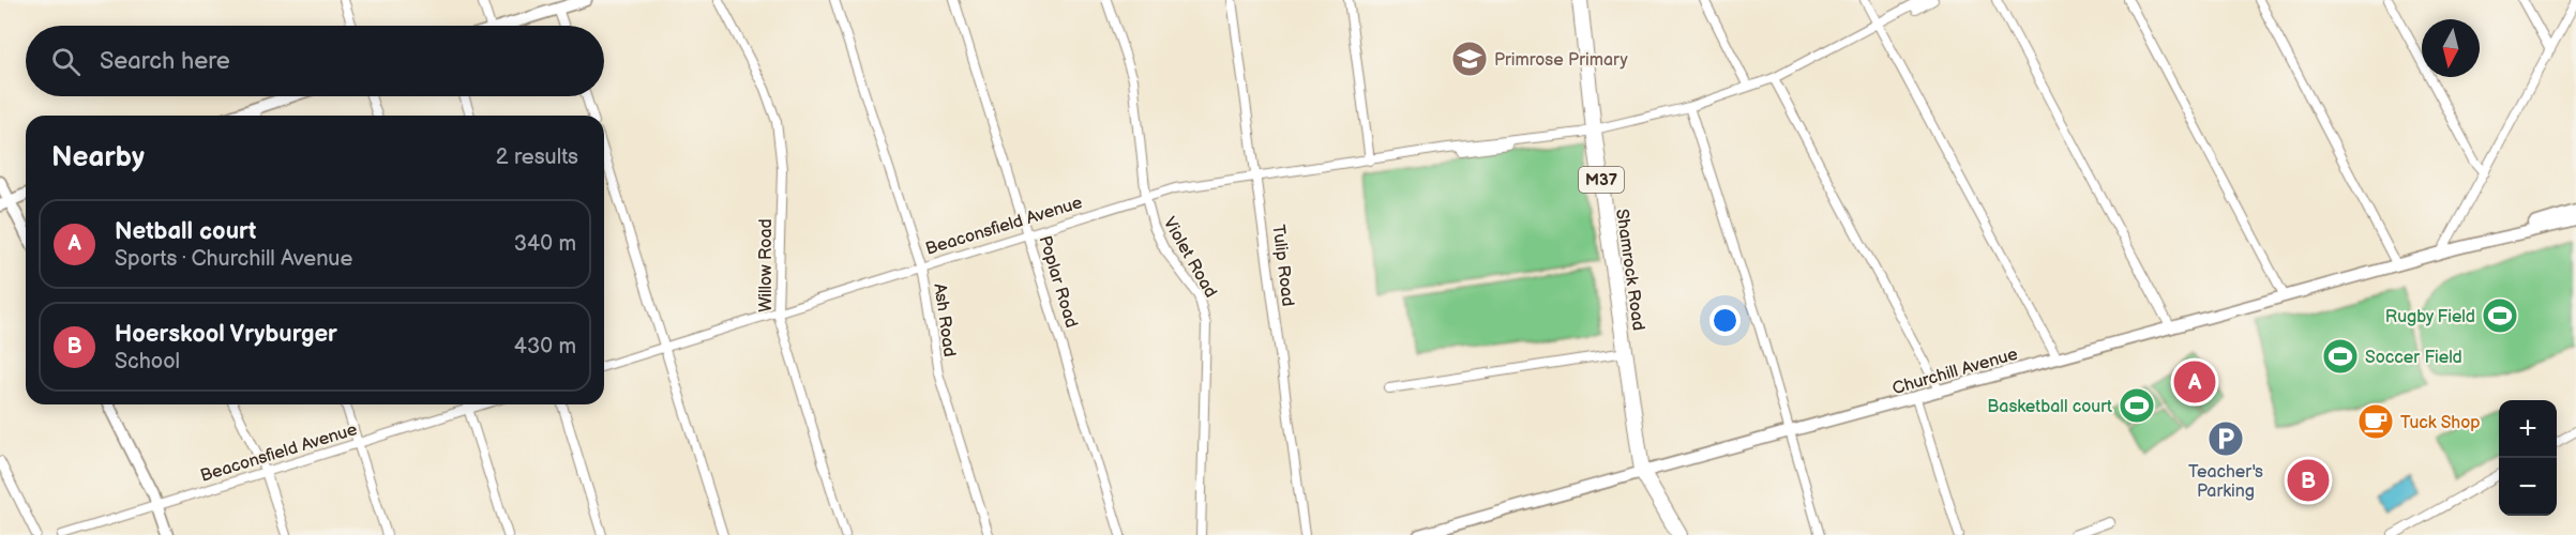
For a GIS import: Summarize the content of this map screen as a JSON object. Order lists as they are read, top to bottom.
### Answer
{
  "streets": {
    "main road": ["M37", "Shamrock Road"],
    "street": [
      "Beaconsfield Avenue",
      "Violet Road",
      "Willow Road",
      "Tulip Road",
      "Poplar Road",
      "Ash Road",
      "Churchill Avenue"
    ]
  },
  "crossings": [
    ["Beaconsfield Avenue", "Violet Road"],
    ["Beaconsfield Avenue", "Willow Road"],
    ["Beaconsfield Avenue", "Tulip Road"],
    ["Beaconsfield Avenue", "Shamrock Road"],
    ["Beaconsfield Avenue", "Poplar Road"],
    ["Beaconsfield Avenue", "Ash Road"],
    ["Shamrock Road", "Churchill Avenue"]
  ],
  "places": {
    "school or university": ["Primrose Primary"],
    "sports": ["Rugby Field", "Soccer Field", "Basketball court"],
    "cafe": ["Tuck Shop"],
    "parking": ["Teacher's Parking"]
  },
  "north": "bottom",
  "page": {
    "search": "Search here",
    "heading": ["Nearby", "2 results"],
    "list": [
      {
        "mark": "A",
        "name": "Netball court",
        "note": "Sports · Churchill Avenue",
        "value": "340 m"
      },
      {
        "mark": "B",
        "name": "Hoerskool Vryburger",
        "note": "School",
        "value": "430 m"
      }
    ],
    "pins": ["A", "B"],
    "map_buttons": ["+", "−"]
  }
}
